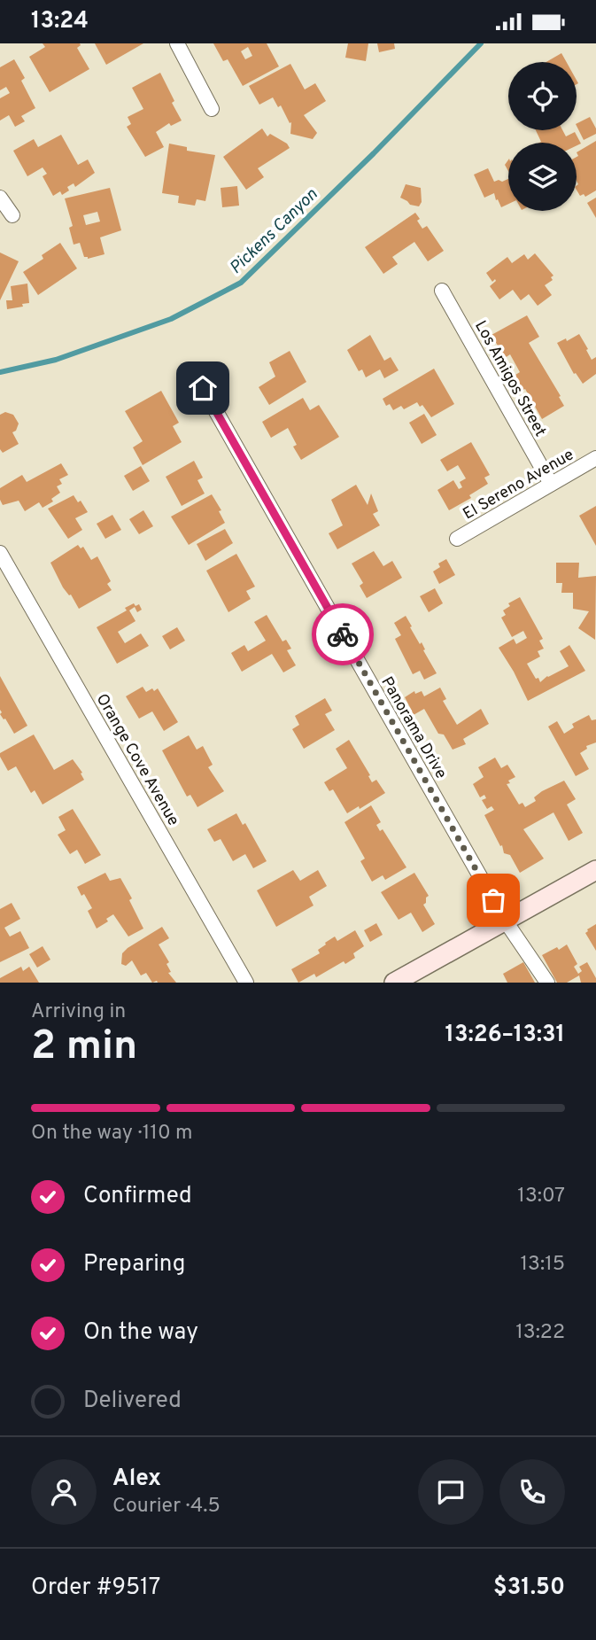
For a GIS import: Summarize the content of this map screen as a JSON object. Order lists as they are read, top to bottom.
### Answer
{
  "streets": {
    "street": [
      "Los Amigos Street",
      "El Sereno Avenue",
      "Panorama Drive",
      "Orange Cove Avenue"
    ]
  },
  "crossings": [
    ["Los Amigos Street", "El Sereno Avenue"]
  ],
  "water": ["Pickens Canyon"],
  "page": {
    "status": "13:24",
    "heading": ["2 min", "Arriving in", "13:26–13:31"],
    "panel": [
      "Alex",
      "Courier · 4.5",
      "Order #9517",
      "$31.50"
    ],
    "bar": "On the way · 110 m",
    "list": [
      ["Confirmed", "13:07"],
      ["Preparing", "13:15"],
      ["On the way", "13:22"],
      "Delivered"
    ]
  }
}
